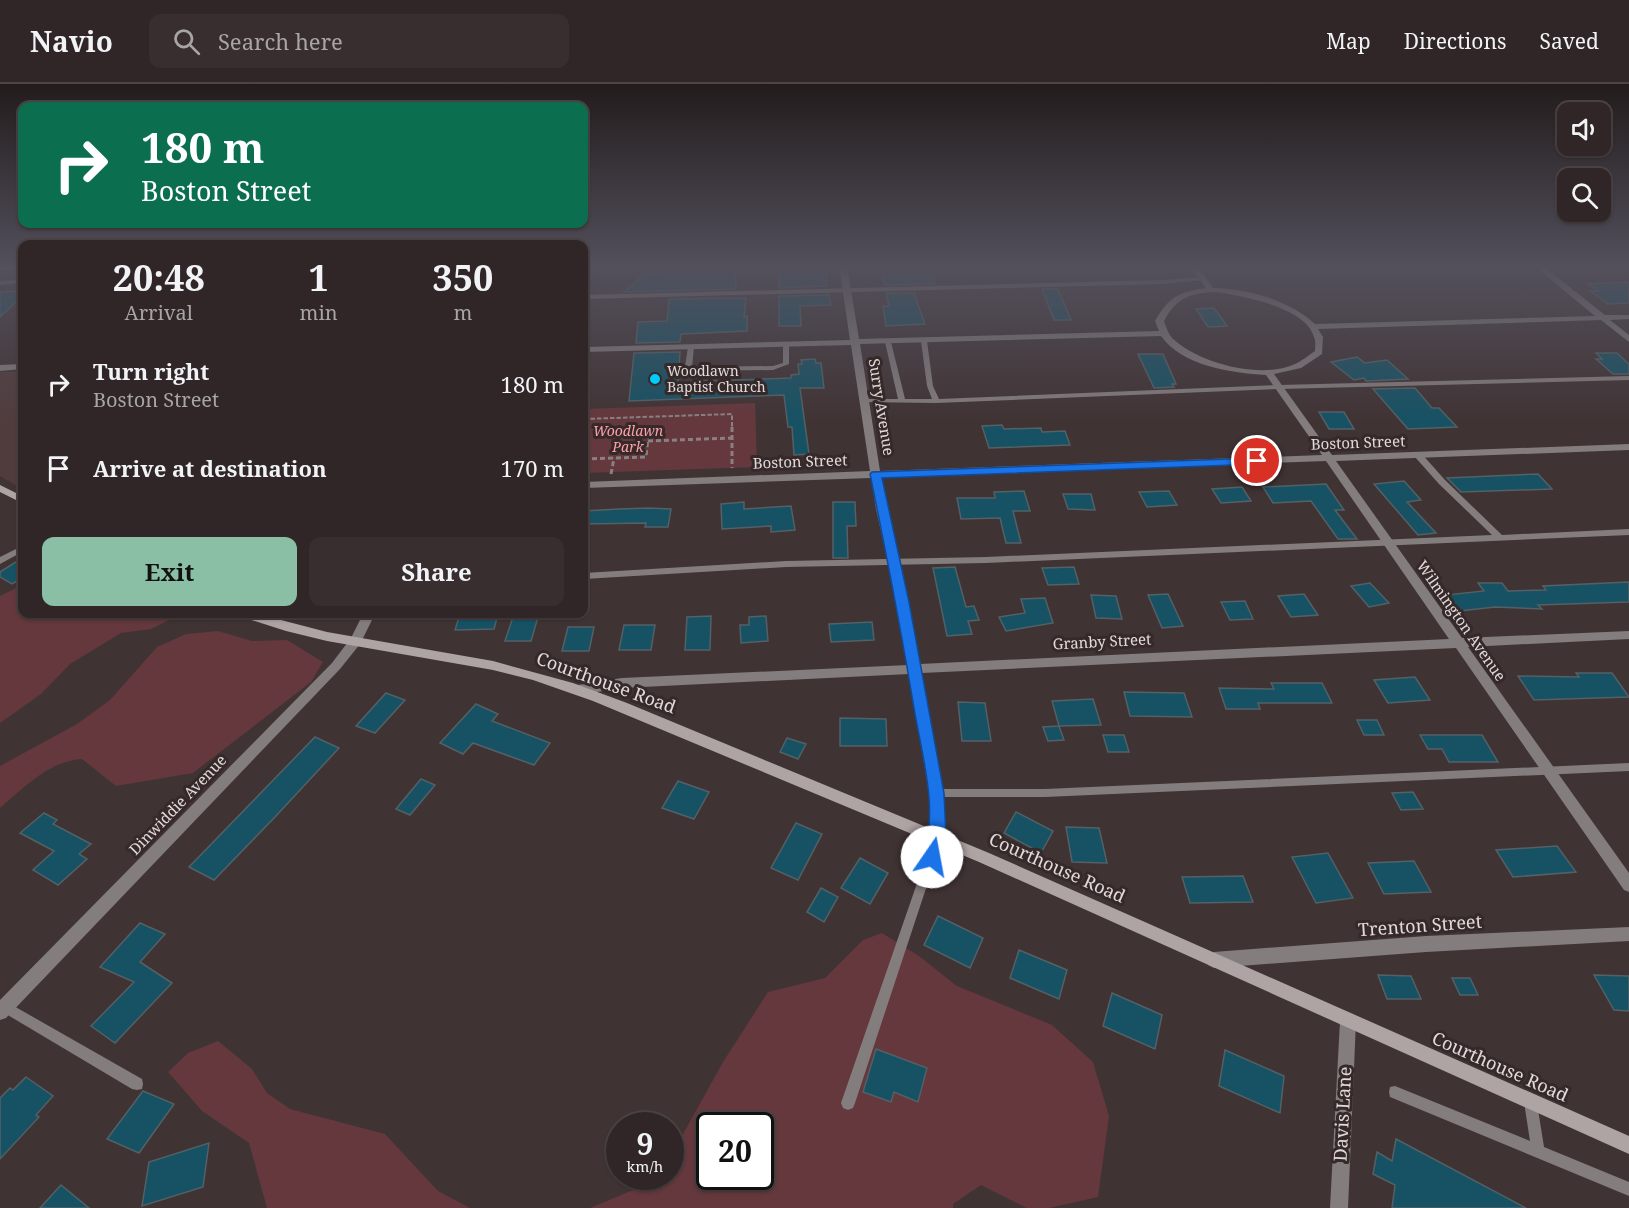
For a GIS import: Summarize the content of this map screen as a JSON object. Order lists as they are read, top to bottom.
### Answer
{
  "streets": {
    "street": [
      "Surry Avenue",
      "Boston Street",
      "Wilmington Avenue",
      "Granby Street",
      "Courthouse Road",
      "Dinwiddie Avenue",
      "Trenton Street",
      "Davis Lane"
    ]
  },
  "crossings": [
    ["Surry Avenue", "Boston Street"],
    ["Surry Avenue", "Granby Street"],
    ["Surry Avenue", "Courthouse Road"],
    ["Boston Street", "Wilmington Avenue"],
    ["Wilmington Avenue", "Granby Street"],
    ["Granby Street", "Courthouse Road"],
    ["Courthouse Road", "Dinwiddie Avenue"],
    ["Courthouse Road", "Trenton Street"],
    ["Courthouse Road", "Davis Lane"]
  ],
  "parks": ["Woodlawn Park"],
  "places": ["Woodlawn Baptist Church"],
  "page": {
    "header": "Navio",
    "search": "Search here",
    "nav": ["Map", "Directions", "Saved"],
    "turn": ["180 m", "Boston Street"],
    "eta": [
      "20:48",
      "Arrival",
      "1",
      "min",
      "350",
      "m"
    ],
    "list": [
      {
        "name": "Turn right",
        "note": "Boston Street",
        "value": "180 m"
      },
      {
        "name": "Arrive at destination",
        "value": "170 m"
      }
    ],
    "buttons": ["Exit", "Share"],
    "speed": "9 km/h",
    "limit": "20"
  }
}
